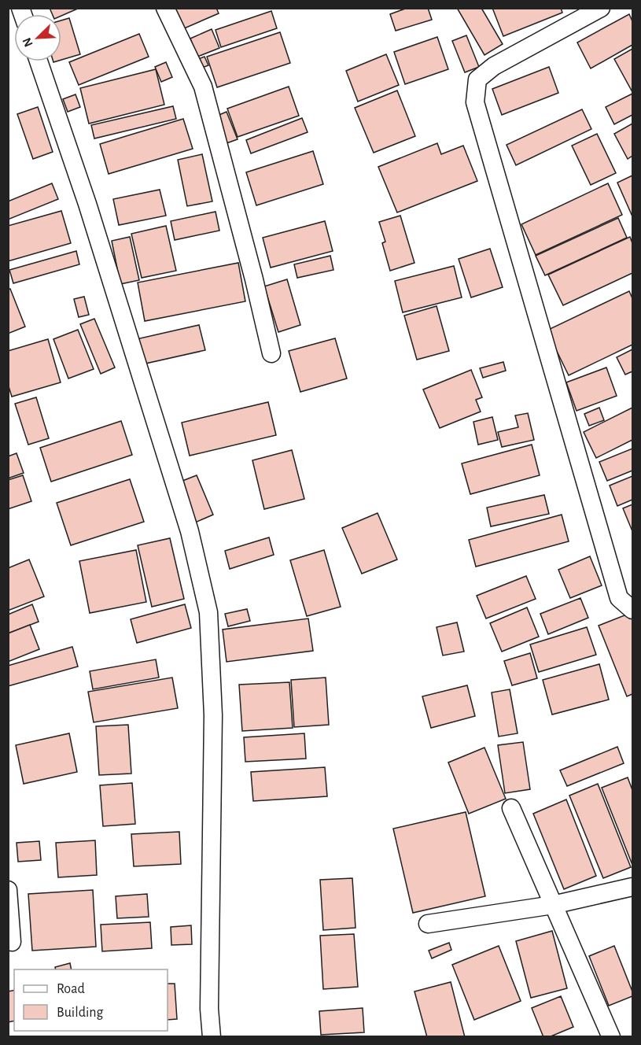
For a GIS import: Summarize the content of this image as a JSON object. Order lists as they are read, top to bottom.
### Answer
{
  "legend": ["Road", "Building"],
  "north": "bottom left"
}
